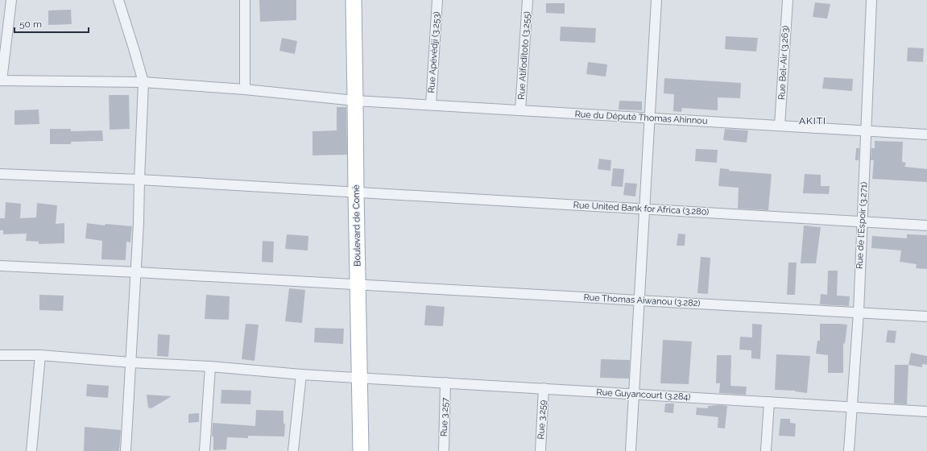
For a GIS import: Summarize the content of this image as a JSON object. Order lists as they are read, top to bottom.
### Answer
{
  "streets": {
    "main road": ["Boulevard de Comè"],
    "street": [
      "Rue Apévédji (3.253)",
      "Rue Atifoditoto (3.255)",
      "Rue Bel-Air (3.263)",
      "Rue du Député Thomas Ahinnou",
      "Rue United Bank for Africa (3.280)",
      "Rue de l'Espoir (3.271)",
      "Rue Thomas Aiwanou (3.282)",
      "Rue Guyancourt (3.284)",
      "Rue 3.257",
      "Rue 3.259"
    ]
  },
  "crossings": [
    ["Rue Apévédji (3.253)", "Rue du Député Thomas Ahinnou"],
    ["Rue Atifoditoto (3.255)", "Rue du Député Thomas Ahinnou"],
    ["Rue Bel-Air (3.263)", "Rue du Député Thomas Ahinnou"],
    ["Rue du Député Thomas Ahinnou", "Boulevard de Comè"],
    ["Rue du Député Thomas Ahinnou", "Rue de l'Espoir (3.271)"],
    ["Rue United Bank for Africa (3.280)", "Boulevard de Comè"],
    ["Rue United Bank for Africa (3.280)", "Rue de l'Espoir (3.271)"],
    ["Boulevard de Comè", "Rue Thomas Aiwanou (3.282)"],
    ["Boulevard de Comè", "Rue Guyancourt (3.284)"],
    ["Rue de l'Espoir (3.271)", "Rue Thomas Aiwanou (3.282)"],
    ["Rue de l'Espoir (3.271)", "Rue Guyancourt (3.284)"],
    ["Rue Guyancourt (3.284)", "Rue 3.257"],
    ["Rue Guyancourt (3.284)", "Rue 3.259"]
  ],
  "districts": ["AKITI"],
  "scale_bar": "50 m"
}
